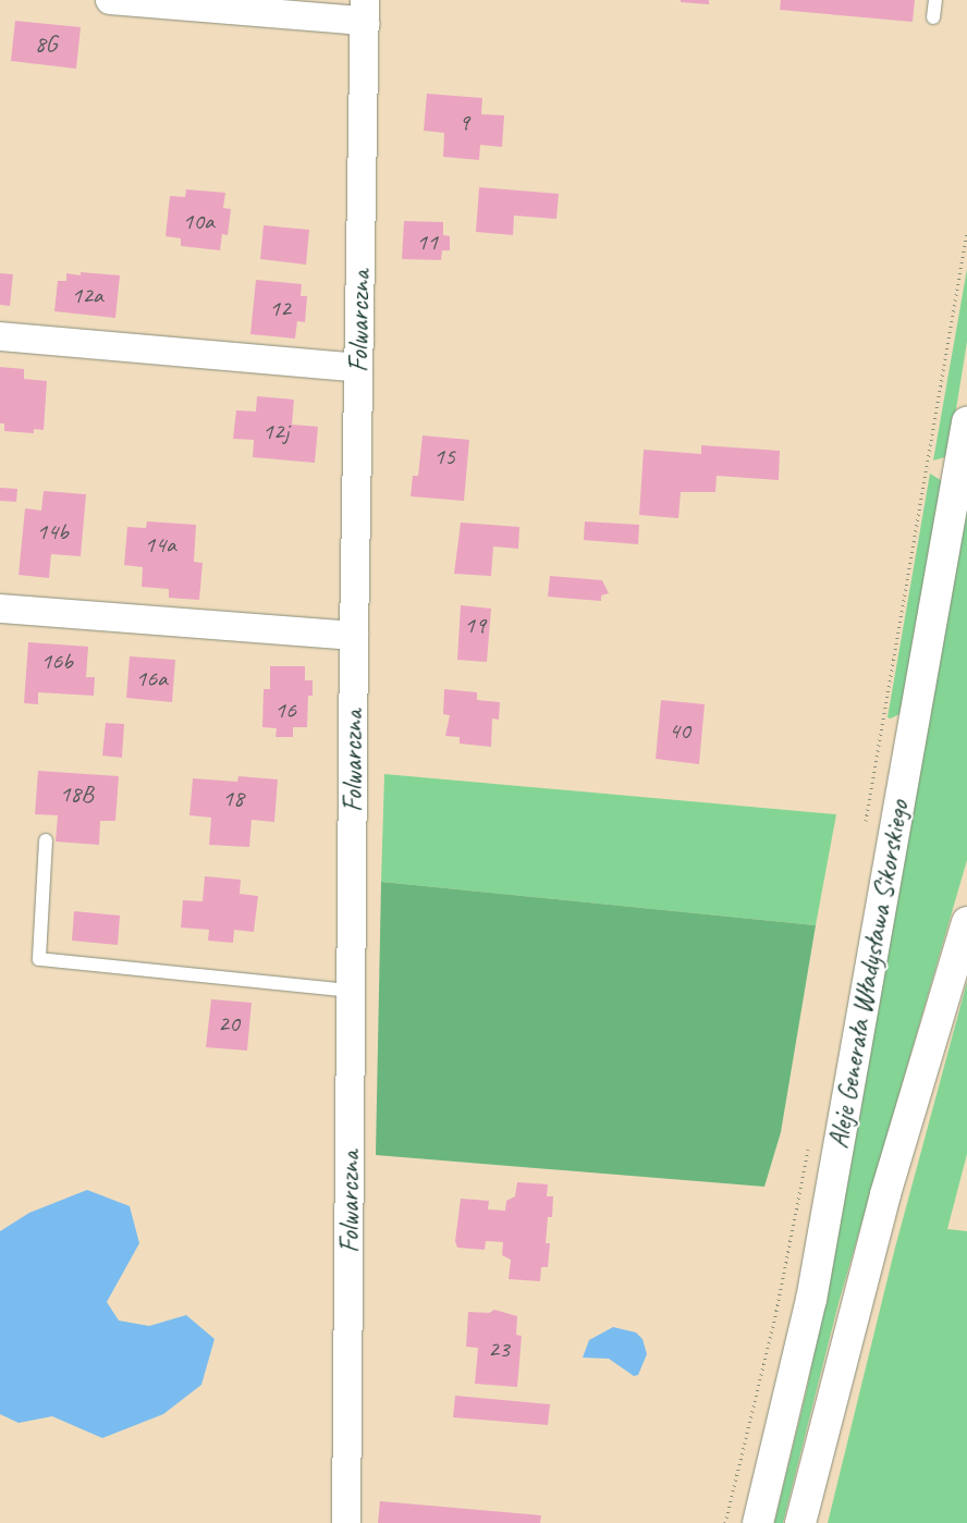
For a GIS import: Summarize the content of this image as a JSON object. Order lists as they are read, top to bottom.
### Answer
{
  "streets": {
    "main road": ["Aleje Generała Władysława Sikorskiego"],
    "street": ["Folwarczna"]
  },
  "house_numbers": [
    "8G",
    "9",
    "10a",
    "11",
    "12a",
    "12",
    "12j",
    "15",
    "14b",
    "14a",
    "19",
    "16b",
    "16a",
    "16",
    "40",
    "18B",
    "18",
    "20",
    "23"
  ]
}
